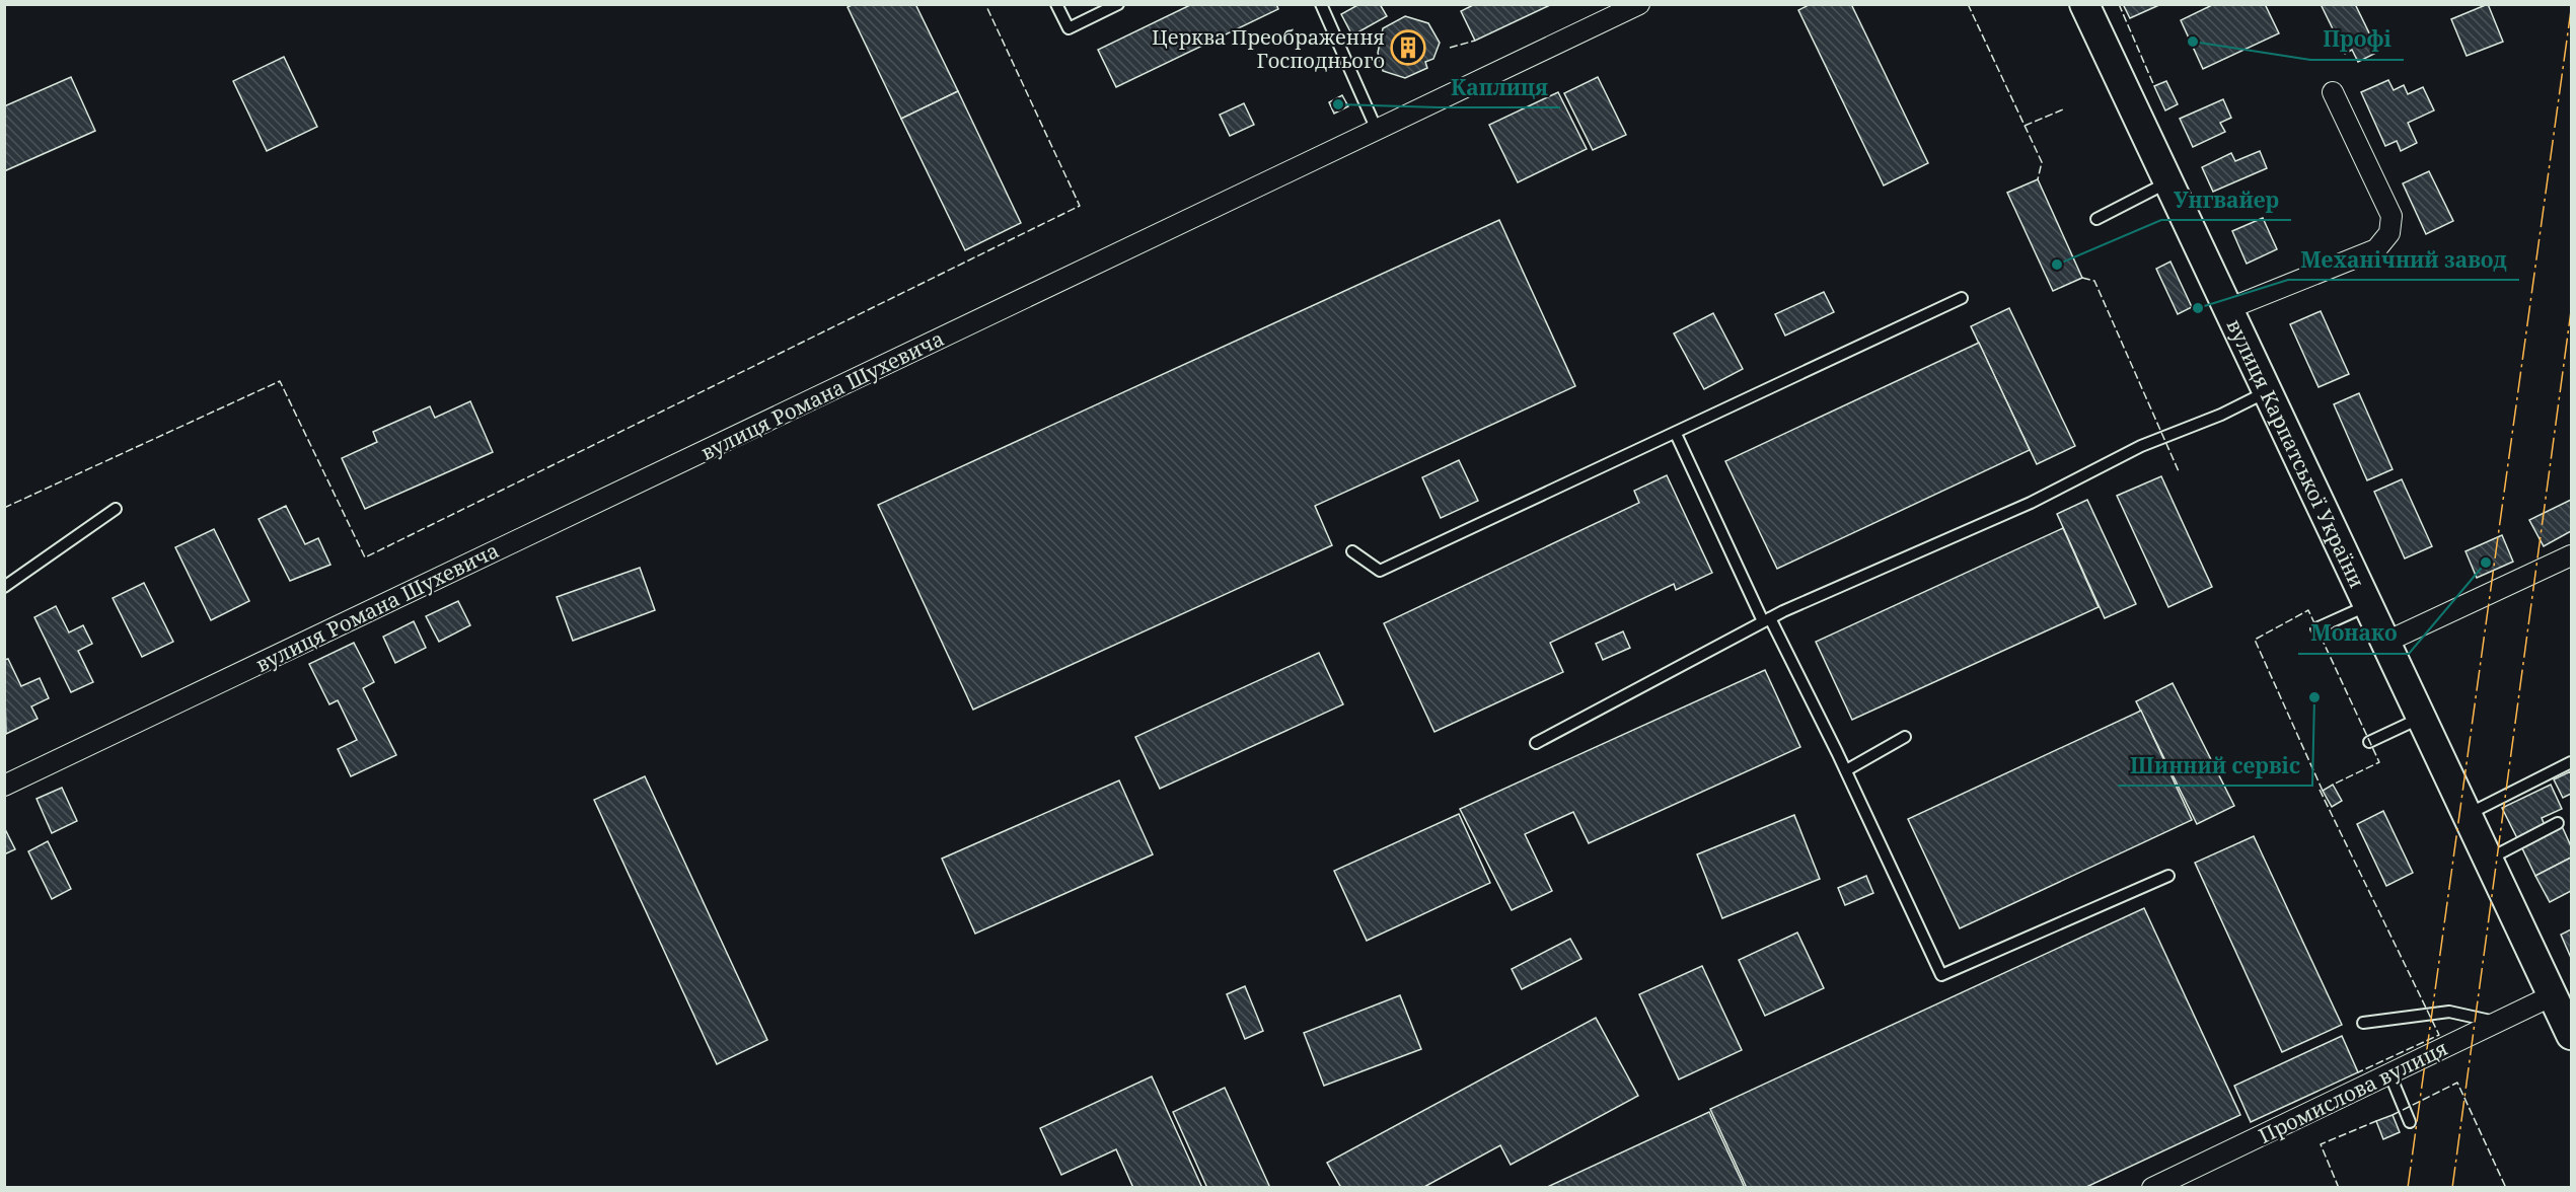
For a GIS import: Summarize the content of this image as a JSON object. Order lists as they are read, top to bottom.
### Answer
{
  "streets": {
    "main road": ["вулиця Карпатської України"],
    "street": ["вулиця Романа Шухевича", "Промислова вулиця"]
  },
  "crossings": [
    ["вулиця Карпатської України", "Промислова вулиця"]
  ],
  "places": {
    "other": [
      "Профі",
      "Каплиця",
      "Унгвайер",
      "Механічний завод",
      "Монако",
      "Шинний сервіс"
    ],
    "building": ["Церква Преображення Господнього"]
  }
}
